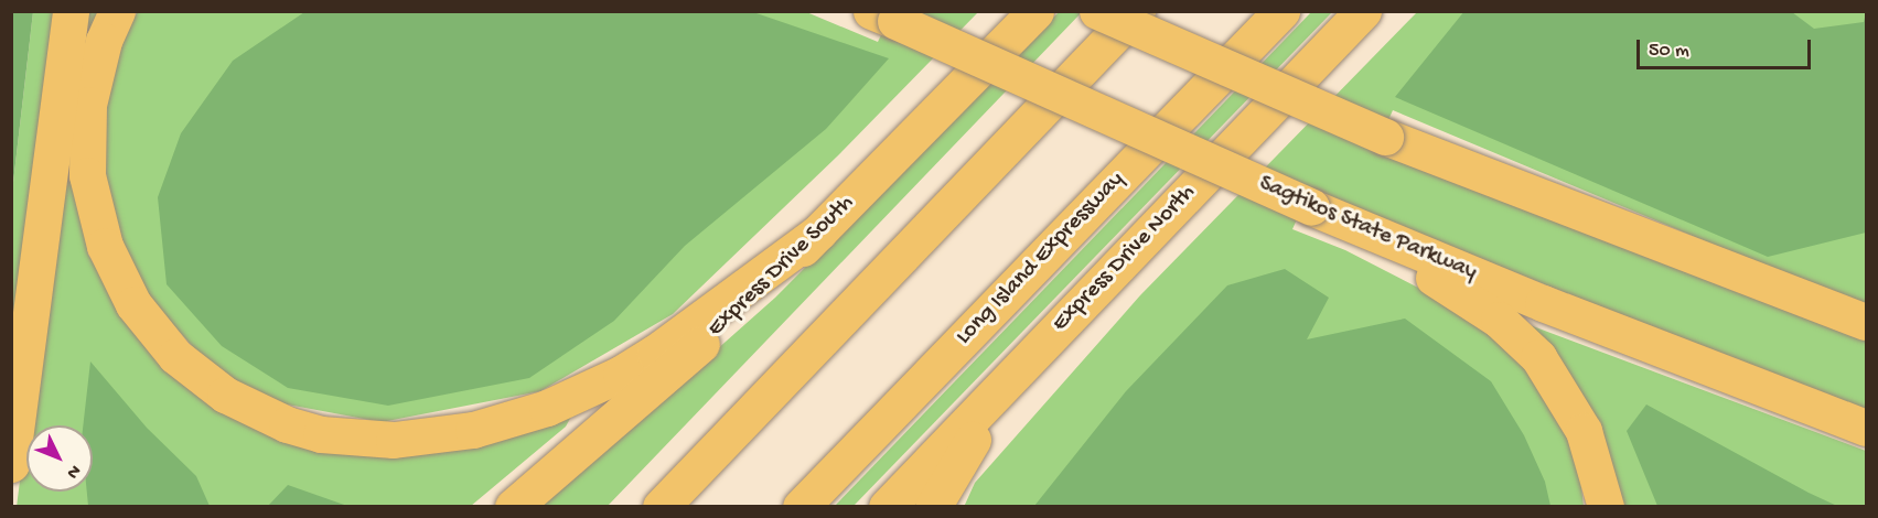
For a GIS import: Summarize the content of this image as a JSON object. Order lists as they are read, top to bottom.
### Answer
{
  "streets": {
    "highway": [
      "Sagtikos State Parkway",
      "Long Island Expressway",
      "Express Drive North",
      "Express Drive South"
    ]
  },
  "scale_bar": "50 m",
  "north": "bottom right"
}
